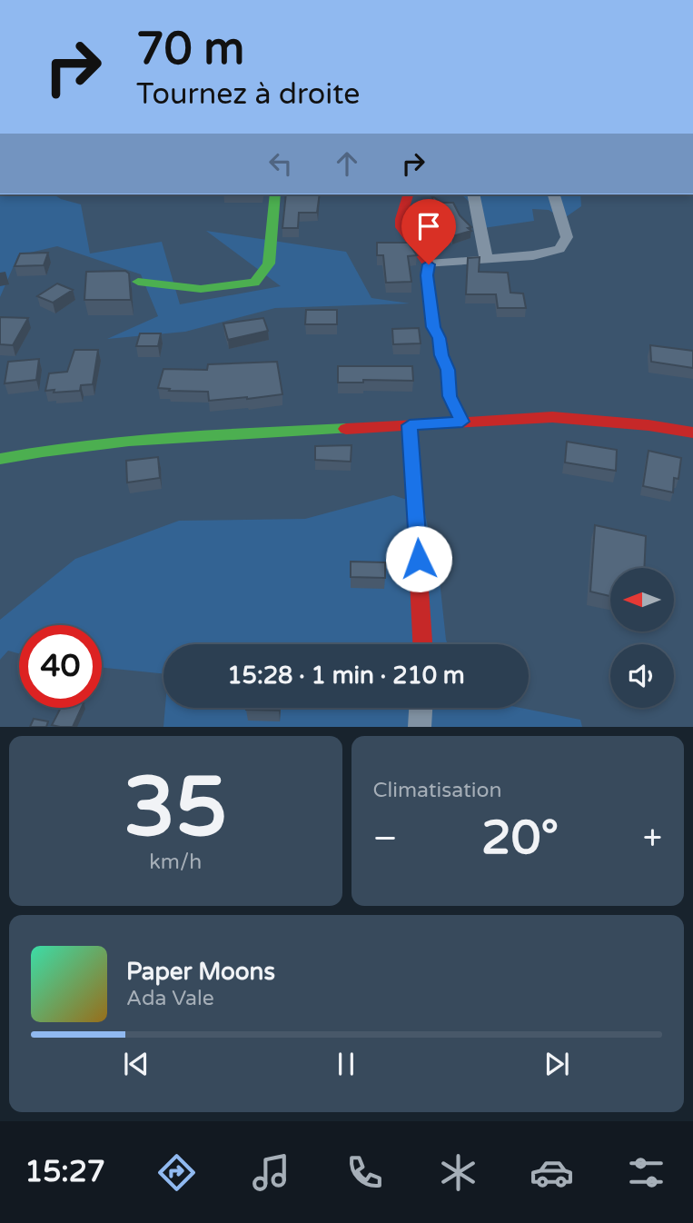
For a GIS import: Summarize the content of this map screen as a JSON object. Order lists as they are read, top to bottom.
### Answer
{
  "north": "left",
  "page": {
    "turn": ["70 m", "Tournez à droite"],
    "limit": "40",
    "trip": "15:28 · 1 min · 210 m",
    "tile": [
      ["35", "km/h"],
      "Climatisation"
    ],
    "heat": ["−", "20°", "+"],
    "song": ["Paper Moons", "Ada Vale"],
    "tabs": "15:27"
  }
}
